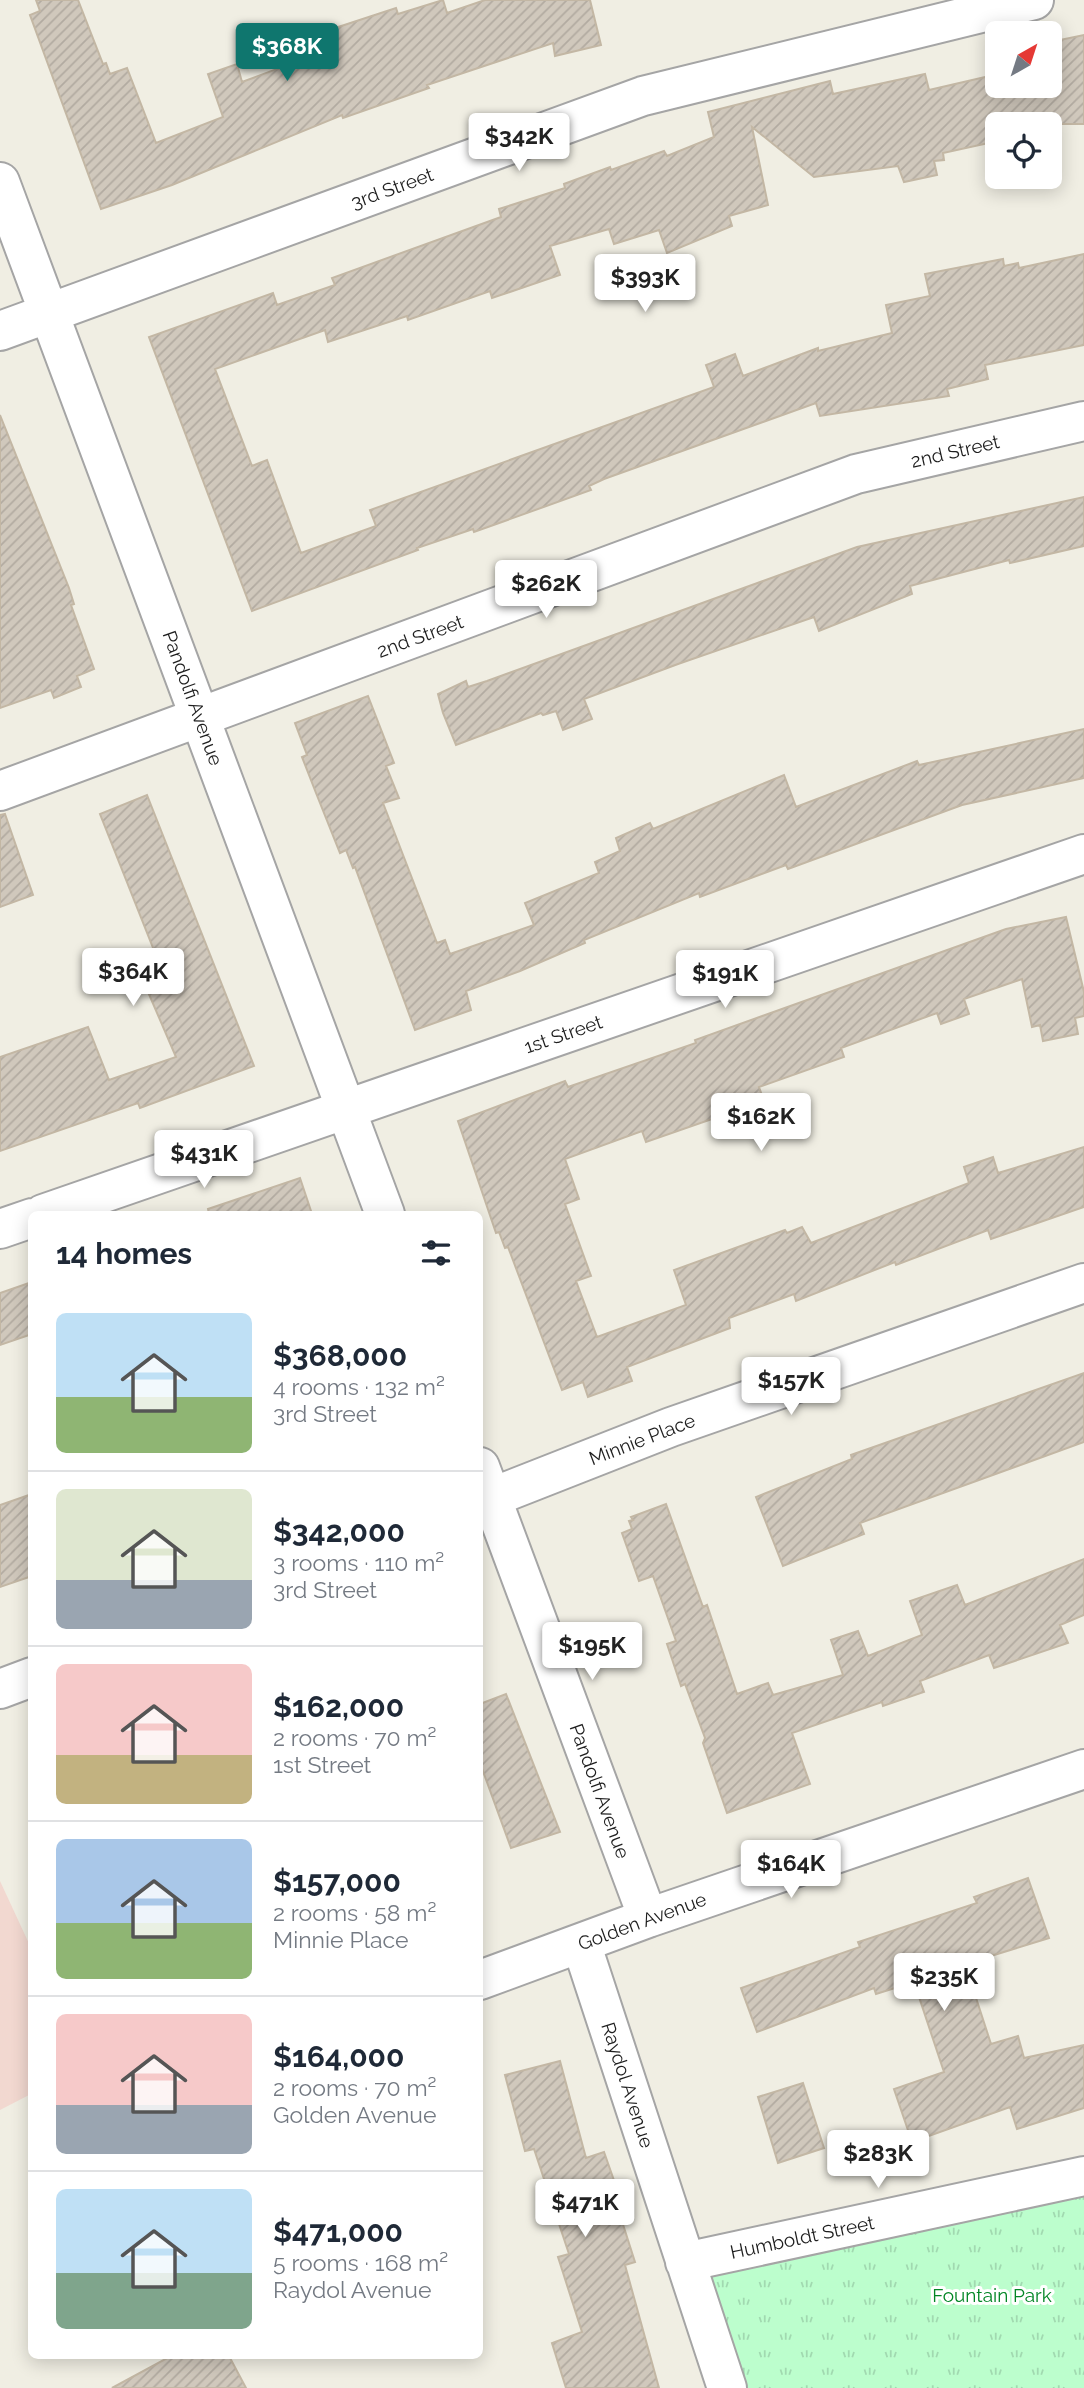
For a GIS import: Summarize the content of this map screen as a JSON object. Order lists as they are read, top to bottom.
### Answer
{
  "streets": {
    "street": [
      "3rd Street",
      "2nd Street",
      "Pandolfi Avenue",
      "1st Street",
      "Minnie Place",
      "Golden Avenue",
      "Raydol Avenue",
      "Humboldt Street"
    ]
  },
  "crossings": [
    ["3rd Street", "Pandolfi Avenue"],
    ["2nd Street", "Pandolfi Avenue"],
    ["Pandolfi Avenue", "1st Street"],
    ["Pandolfi Avenue", "Minnie Place"],
    ["Pandolfi Avenue", "Golden Avenue"],
    ["Golden Avenue", "Raydol Avenue"],
    ["Raydol Avenue", "Humboldt Street"]
  ],
  "parks": ["Fountain Park"],
  "north": "top right",
  "page": {
    "price": [
      "$368K",
      "$342K",
      "$393K",
      "$262K",
      "$364K",
      "$191K",
      "$162K",
      "$431K",
      "$157K",
      "$195K",
      "$164K",
      "$235K",
      "$283K",
      "$471K"
    ],
    "heading": "14 homes",
    "list": [
      {
        "name": "$368,000",
        "note": "4 rooms · 132 m² · 3rd Street"
      },
      {
        "name": "$342,000",
        "note": "3 rooms · 110 m² · 3rd Street"
      },
      {
        "name": "$162,000",
        "note": "2 rooms · 70 m² · 1st Street"
      },
      {
        "name": "$157,000",
        "note": "2 rooms · 58 m² · Minnie Place"
      },
      {
        "name": "$164,000",
        "note": "2 rooms · 70 m² · Golden Avenue"
      },
      {
        "name": "$471,000",
        "note": "5 rooms · 168 m² · Raydol Avenue"
      }
    ]
  }
}
